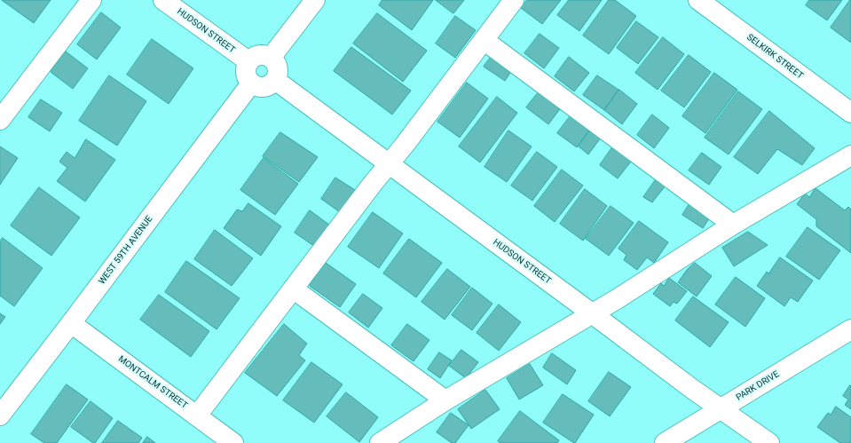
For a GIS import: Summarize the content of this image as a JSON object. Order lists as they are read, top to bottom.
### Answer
{
  "streets": {
    "street": [
      "HUDSON STREET",
      "SELKIRK STREET",
      "WEST 59TH AVENUE",
      "MONTCALM STREET",
      "PARK DRIVE"
    ]
  },
  "crossings": [
    ["HUDSON STREET", "WEST 59TH AVENUE"],
    ["HUDSON STREET", "PARK DRIVE"],
    ["WEST 59TH AVENUE", "MONTCALM STREET"]
  ]
}
